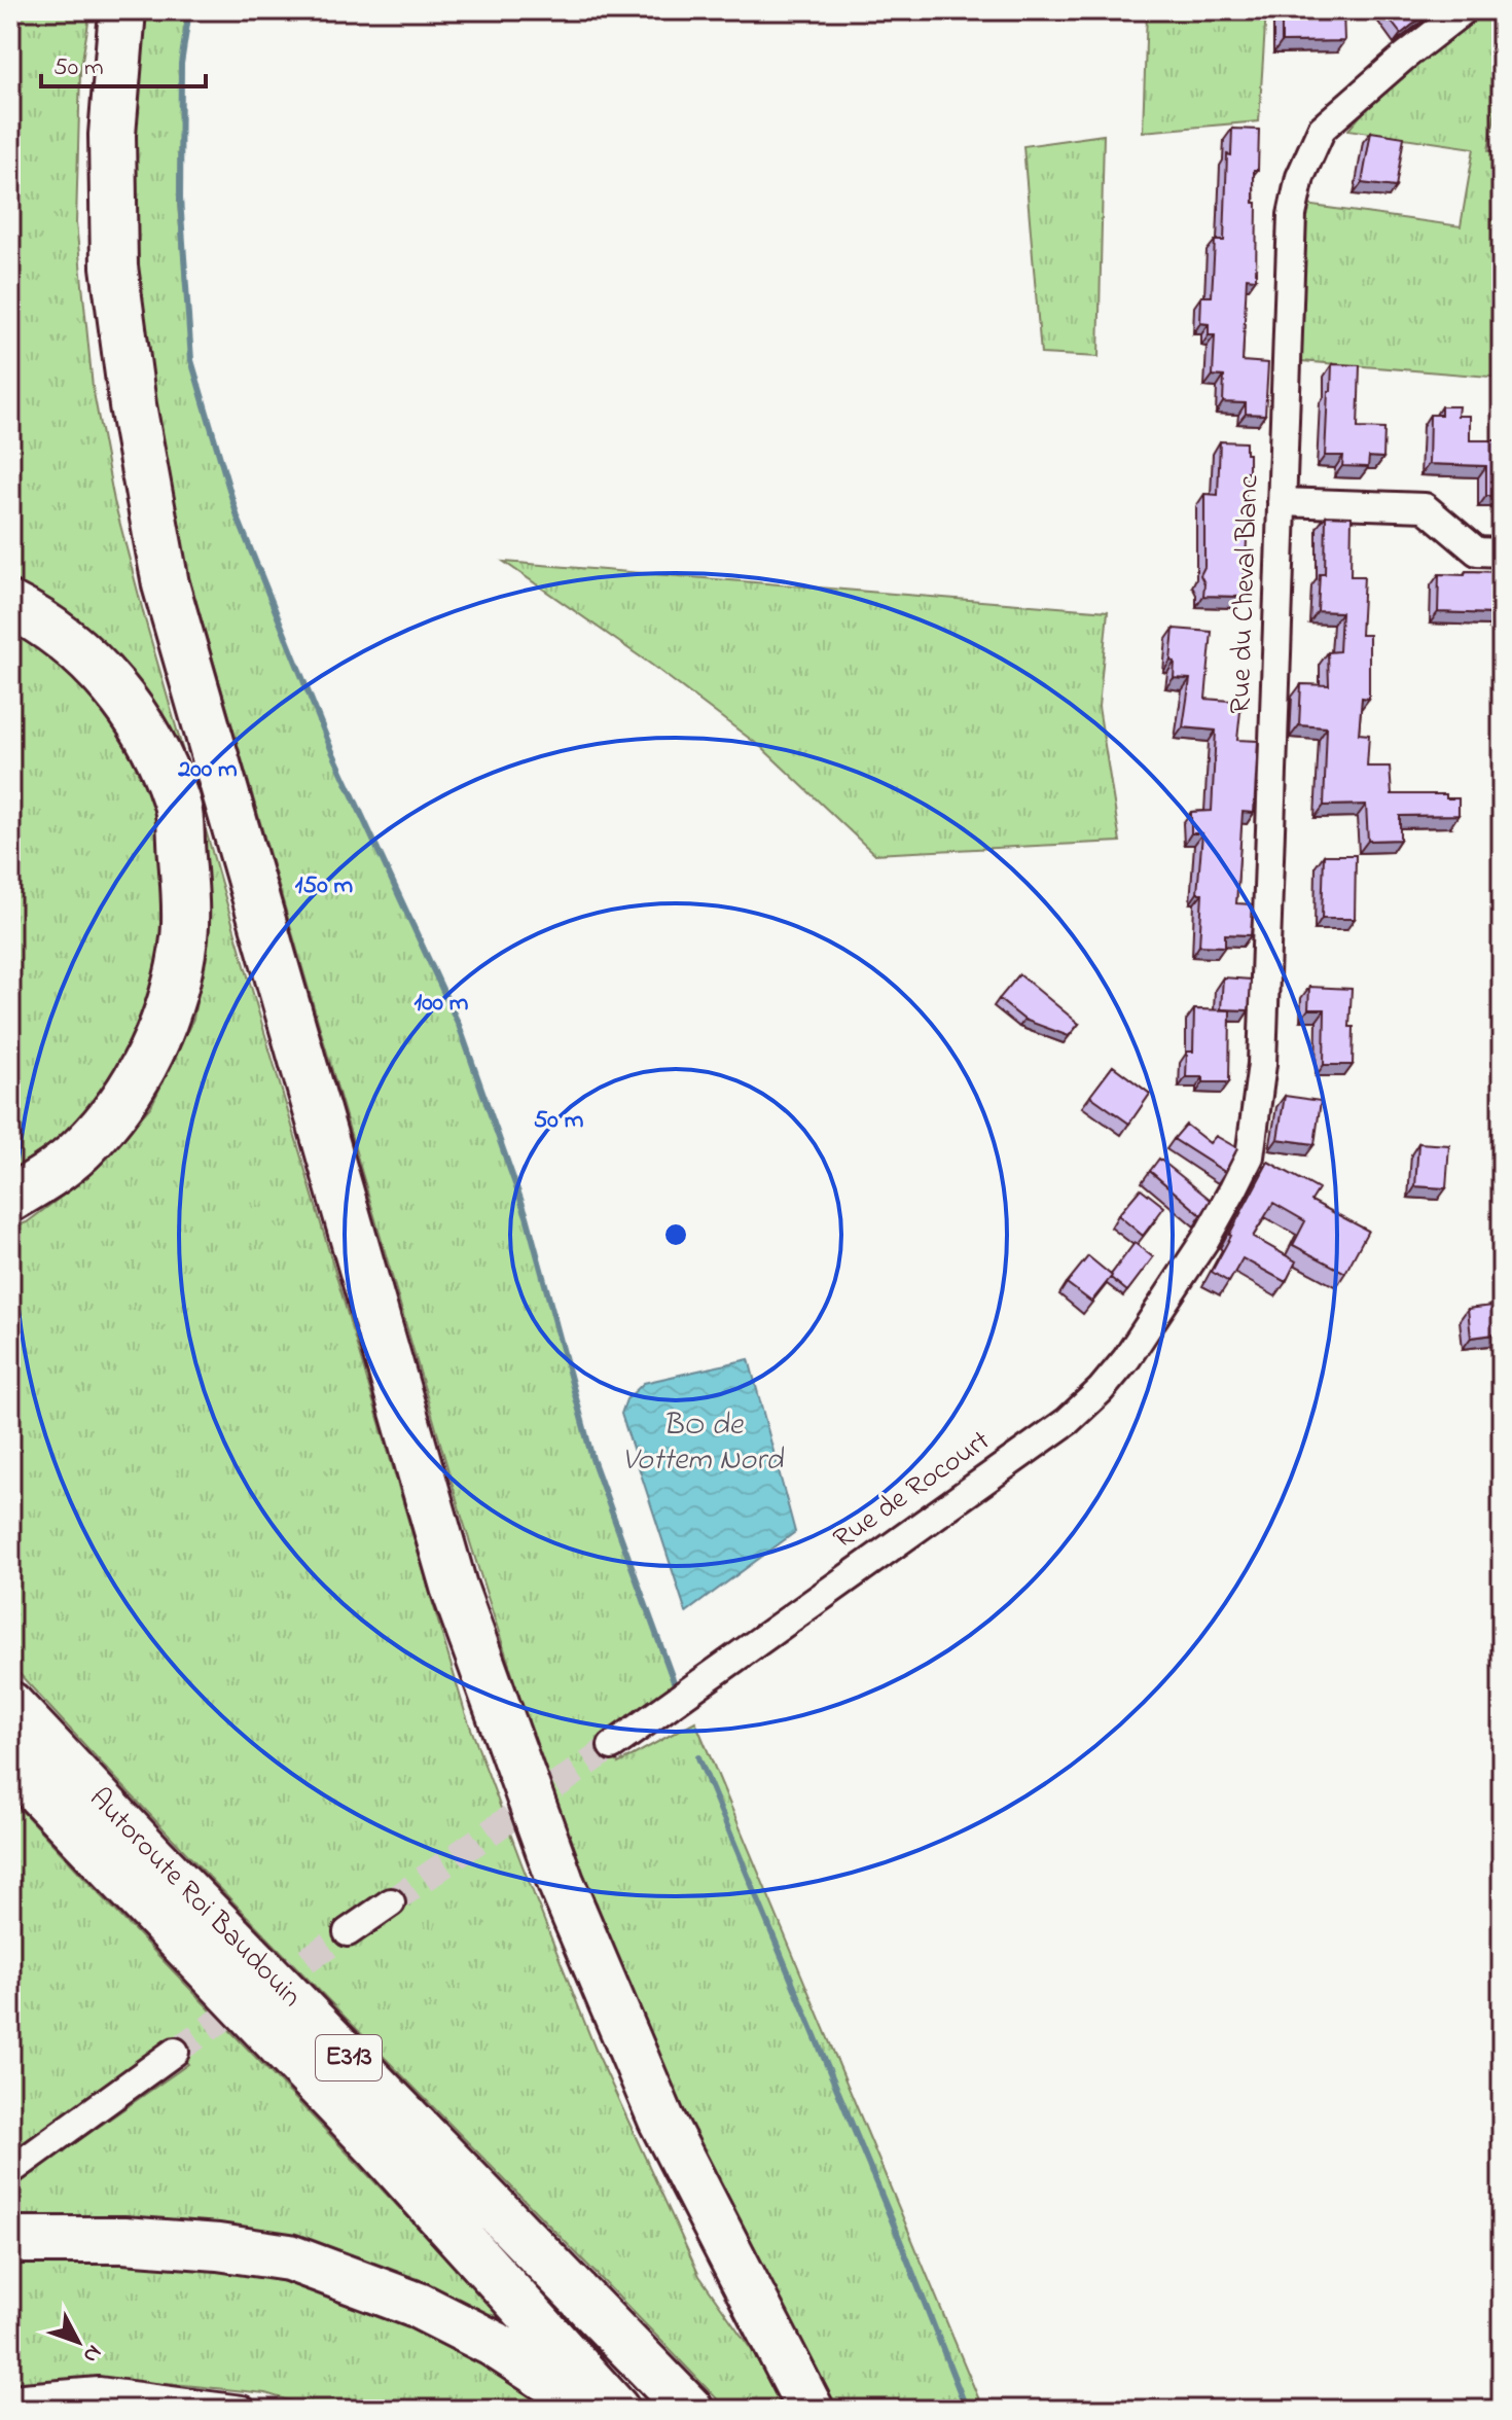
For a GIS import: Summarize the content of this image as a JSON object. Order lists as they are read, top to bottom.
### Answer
{
  "streets": {
    "highway": ["Autoroute Roi Baudouin", "E313"],
    "street": ["Rue du Cheval Blanc", "Rue de Rocourt"]
  },
  "crossings": [
    ["Rue du Cheval Blanc", "Rue de Rocourt"]
  ],
  "water": ["BO de Vottem Nord"],
  "scale_bar": "50 m",
  "north": "bottom right",
  "rings": [
    "200 m",
    "150 m",
    "100 m",
    "50 m"
  ]
}
